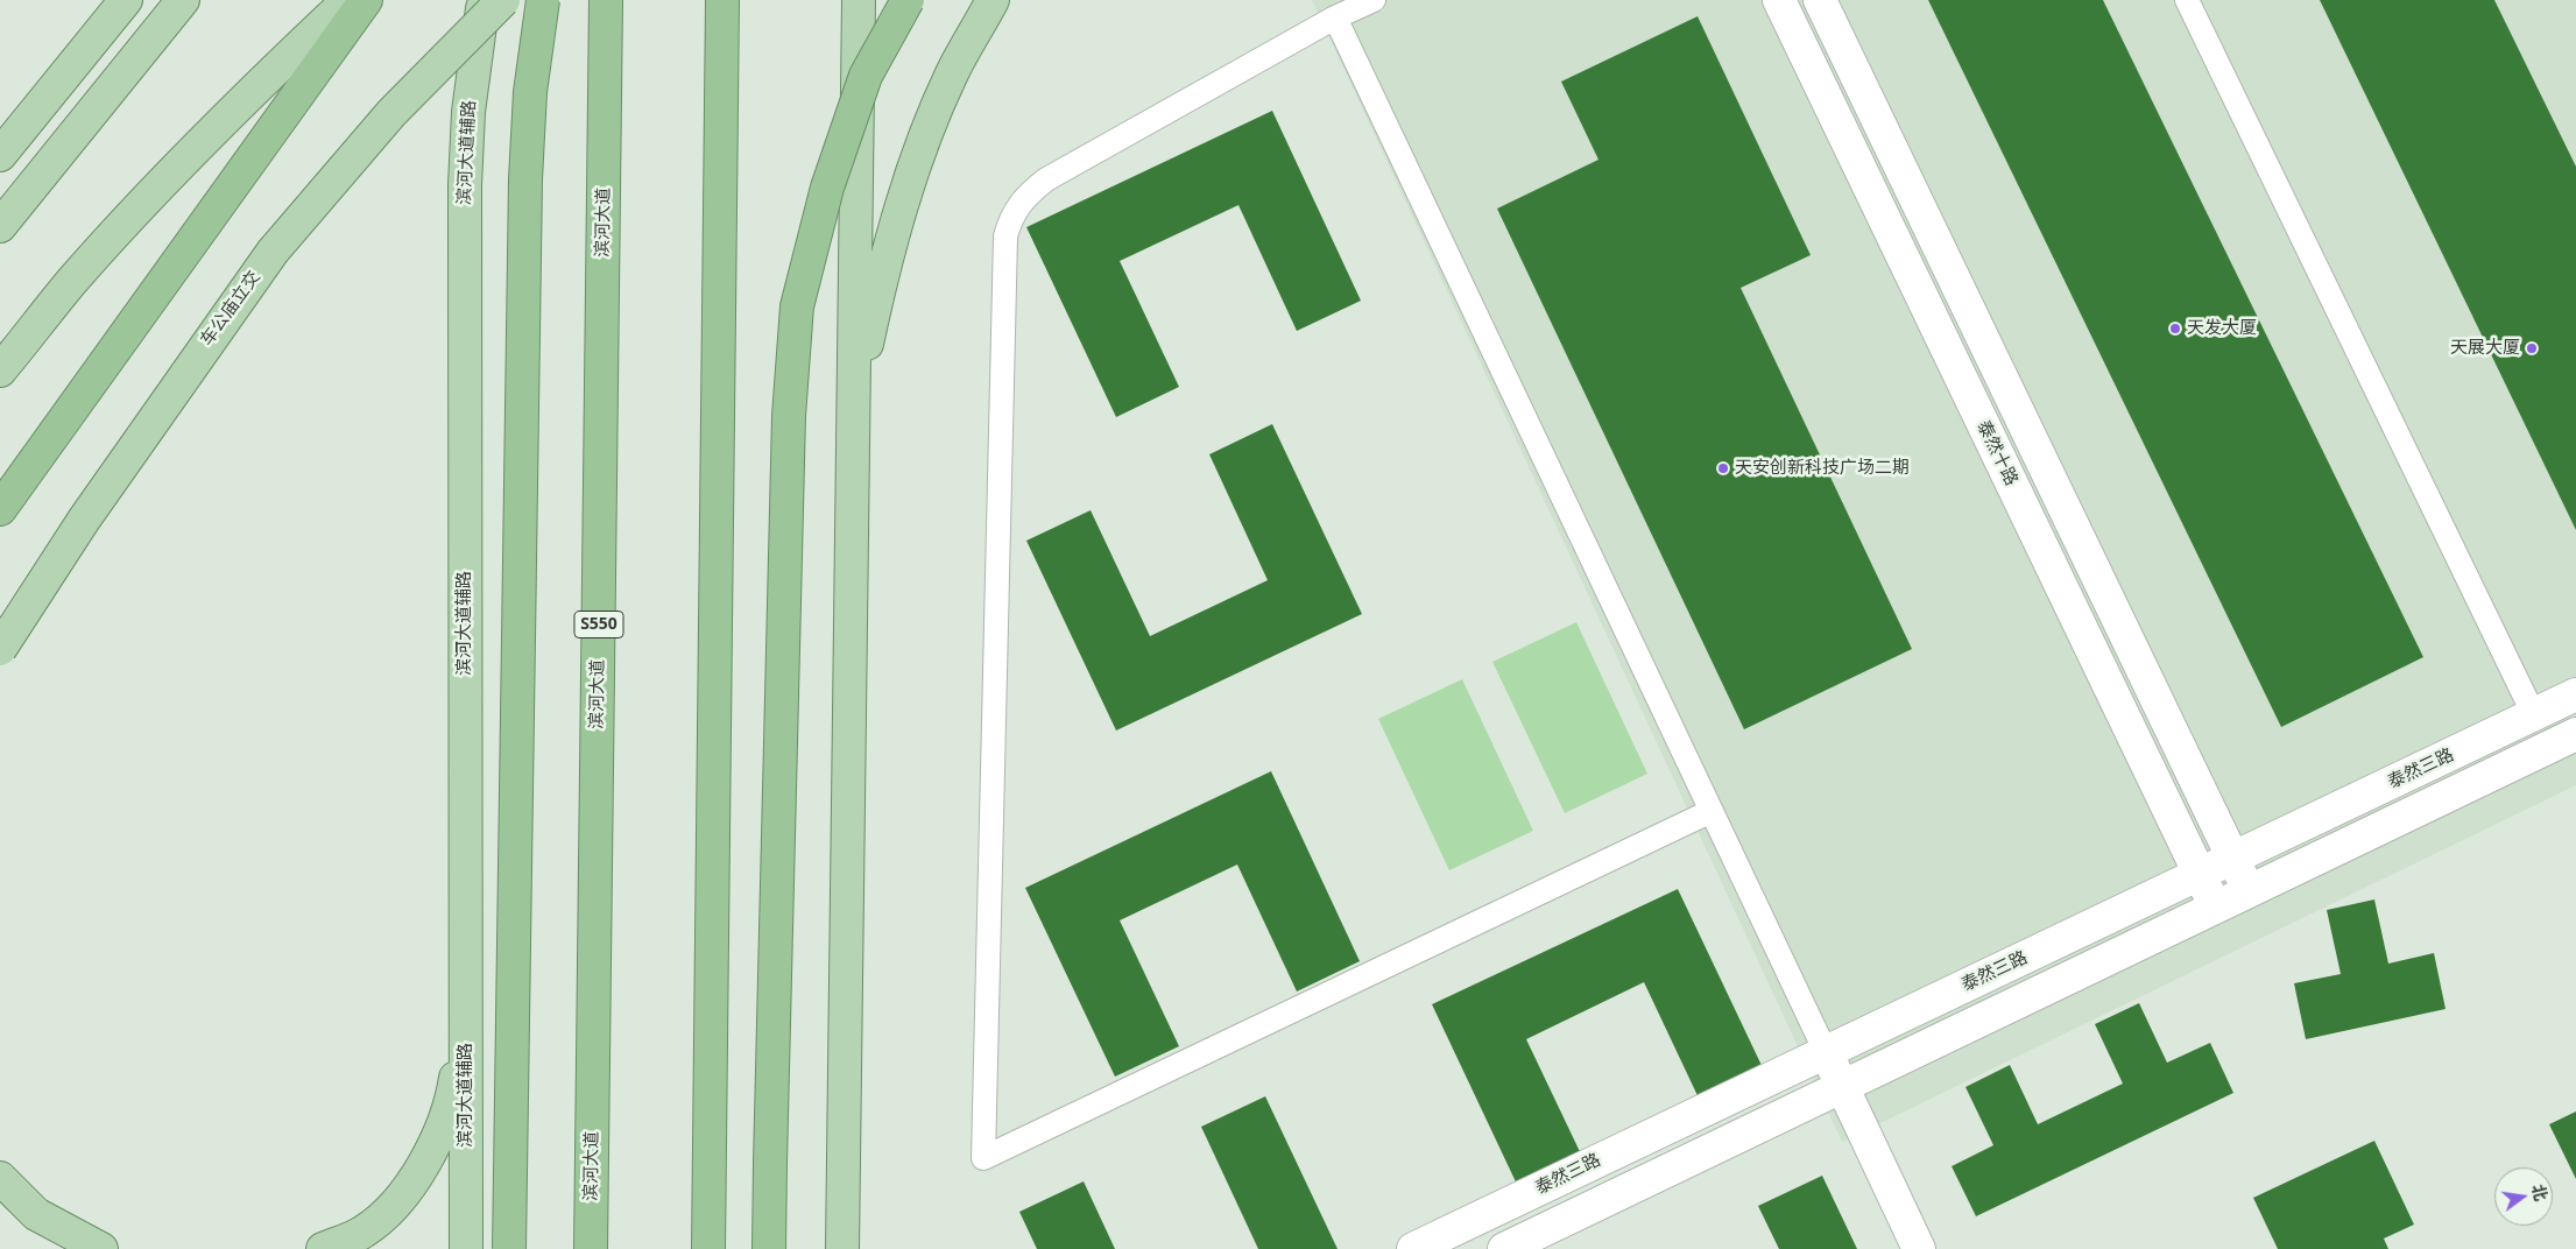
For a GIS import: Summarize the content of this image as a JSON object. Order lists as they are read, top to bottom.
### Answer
{
  "streets": {
    "highway": ["滨河大道", "S550"],
    "main road": ["滨河大道辅路", "车公庙立交"],
    "street": ["泰然十路", "泰然三路"]
  },
  "crossings": [
    ["泰然十路", "泰然三路"]
  ],
  "places": ["天发大厦", "天展大厦", "天安创新科技广场二期"],
  "north": "right"
}
